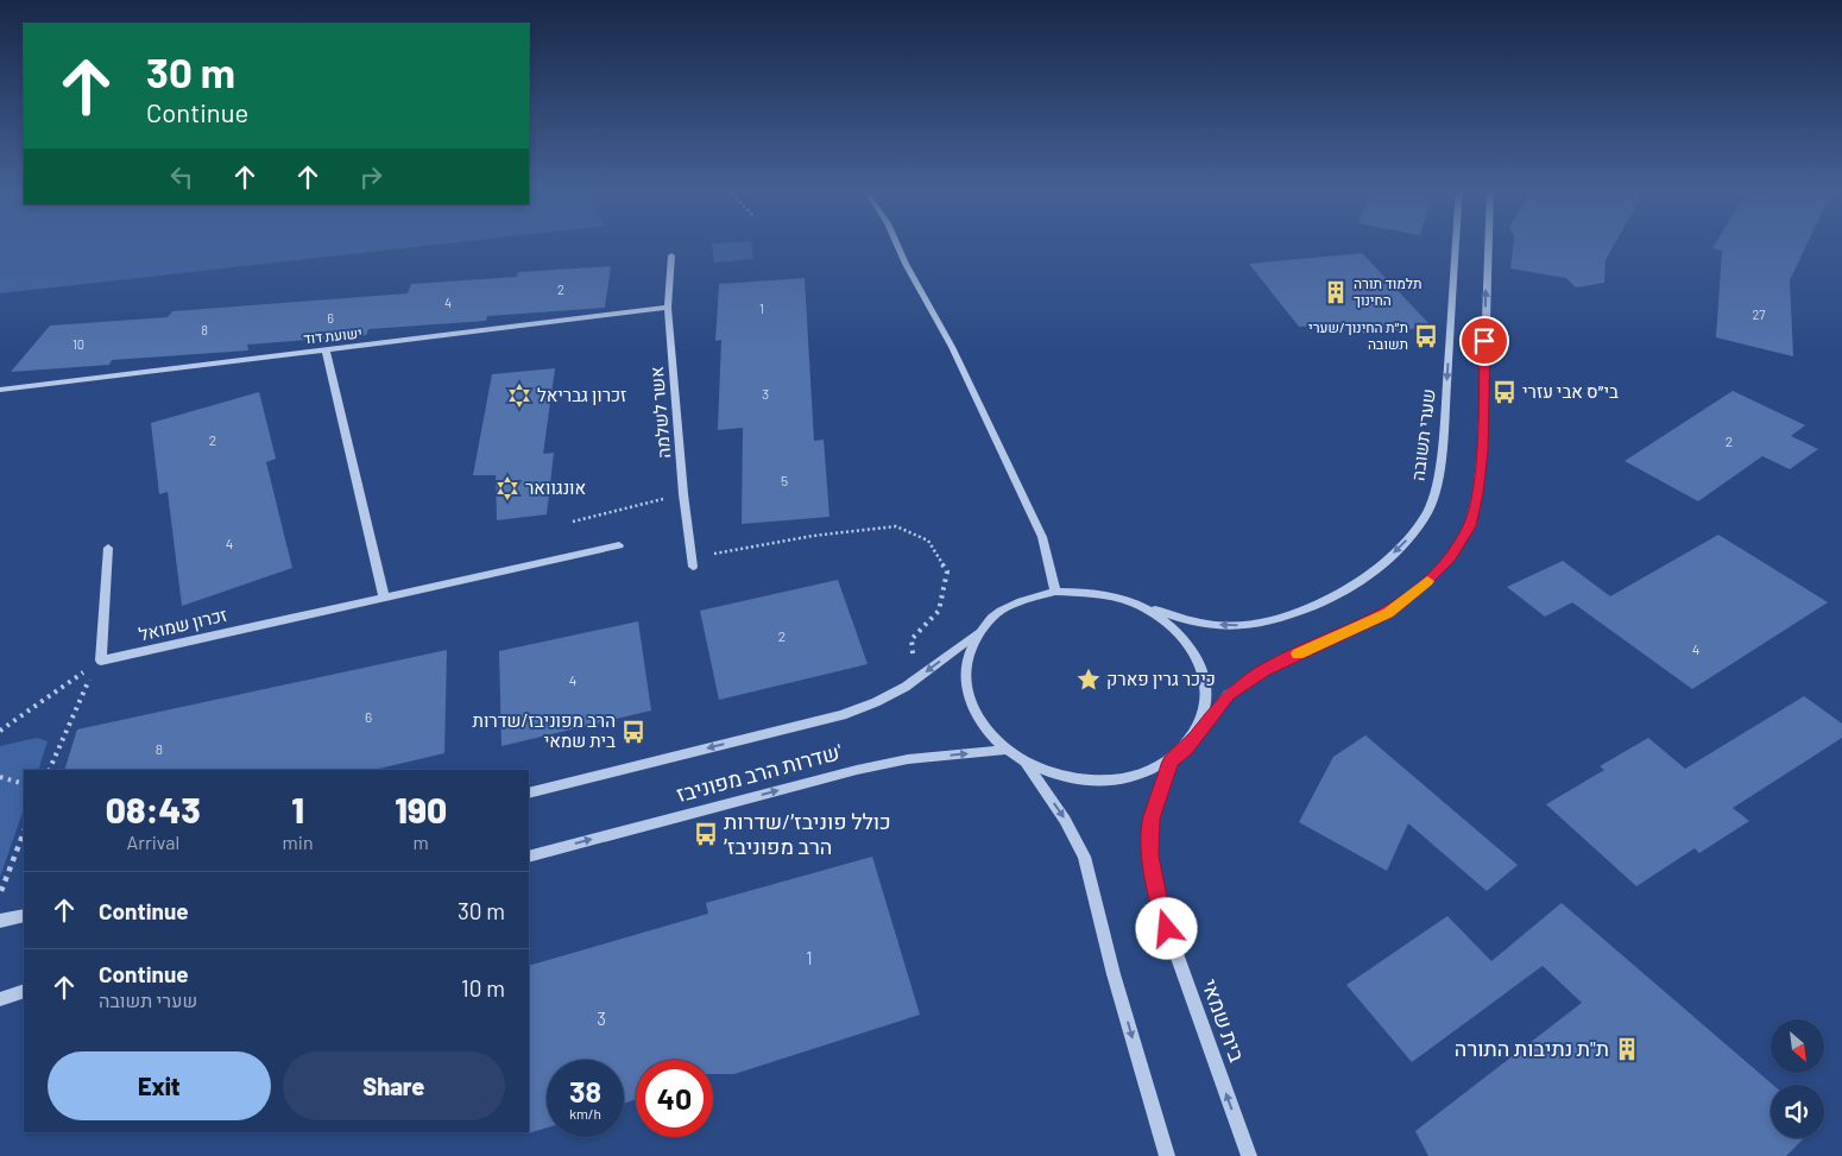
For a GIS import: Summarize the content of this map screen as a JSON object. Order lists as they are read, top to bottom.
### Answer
{
  "streets": {
    "street": [
      "ישועת דוד",
      "אשר לשלמה",
      "שערי תשובה",
      "זכרון שמואל",
      "שדרות הרב מפוניבז'",
      "בית שמאי"
    ]
  },
  "crossings": [
    ["ישועת דוד", "אשר לשלמה"],
    ["שערי תשובה", "שדרות הרב מפוניבז'"]
  ],
  "places": {
    "building": ["תלמוד תורה החינוך", "ת\"ת נתיבות התורה"],
    "bus stop": [
      "ת״ת החינוך/שערי תשובה",
      "בי״ס אבי עזרי",
      "הרב מפוניבז/שדרות בית שמאי",
      "כולל פוניבז׳/שדרות הרב מפוניבז׳"
    ],
    "synagogue": ["זכרון גבריאל", "אונגוואר"],
    "place": ["כיכר גרין פארק"]
  },
  "house_numbers": [
    "2",
    "4",
    "1",
    "27",
    "6",
    "8",
    "10",
    "3",
    "2",
    "2",
    "5",
    "4",
    "2",
    "4",
    "4",
    "6",
    "8",
    "1",
    "3"
  ],
  "north": "bottom right",
  "page": {
    "turn": ["30 m", "Continue"],
    "eta": [
      "08:43",
      "Arrival",
      "1",
      "min",
      "190",
      "m"
    ],
    "list": [
      {
        "name": "Continue",
        "value": "30 m"
      },
      {
        "name": "Continue",
        "note": "שערי תשובה",
        "value": "10 m"
      }
    ],
    "buttons": ["Exit", "Share"],
    "speed": "38 km/h",
    "limit": "40"
  }
}
